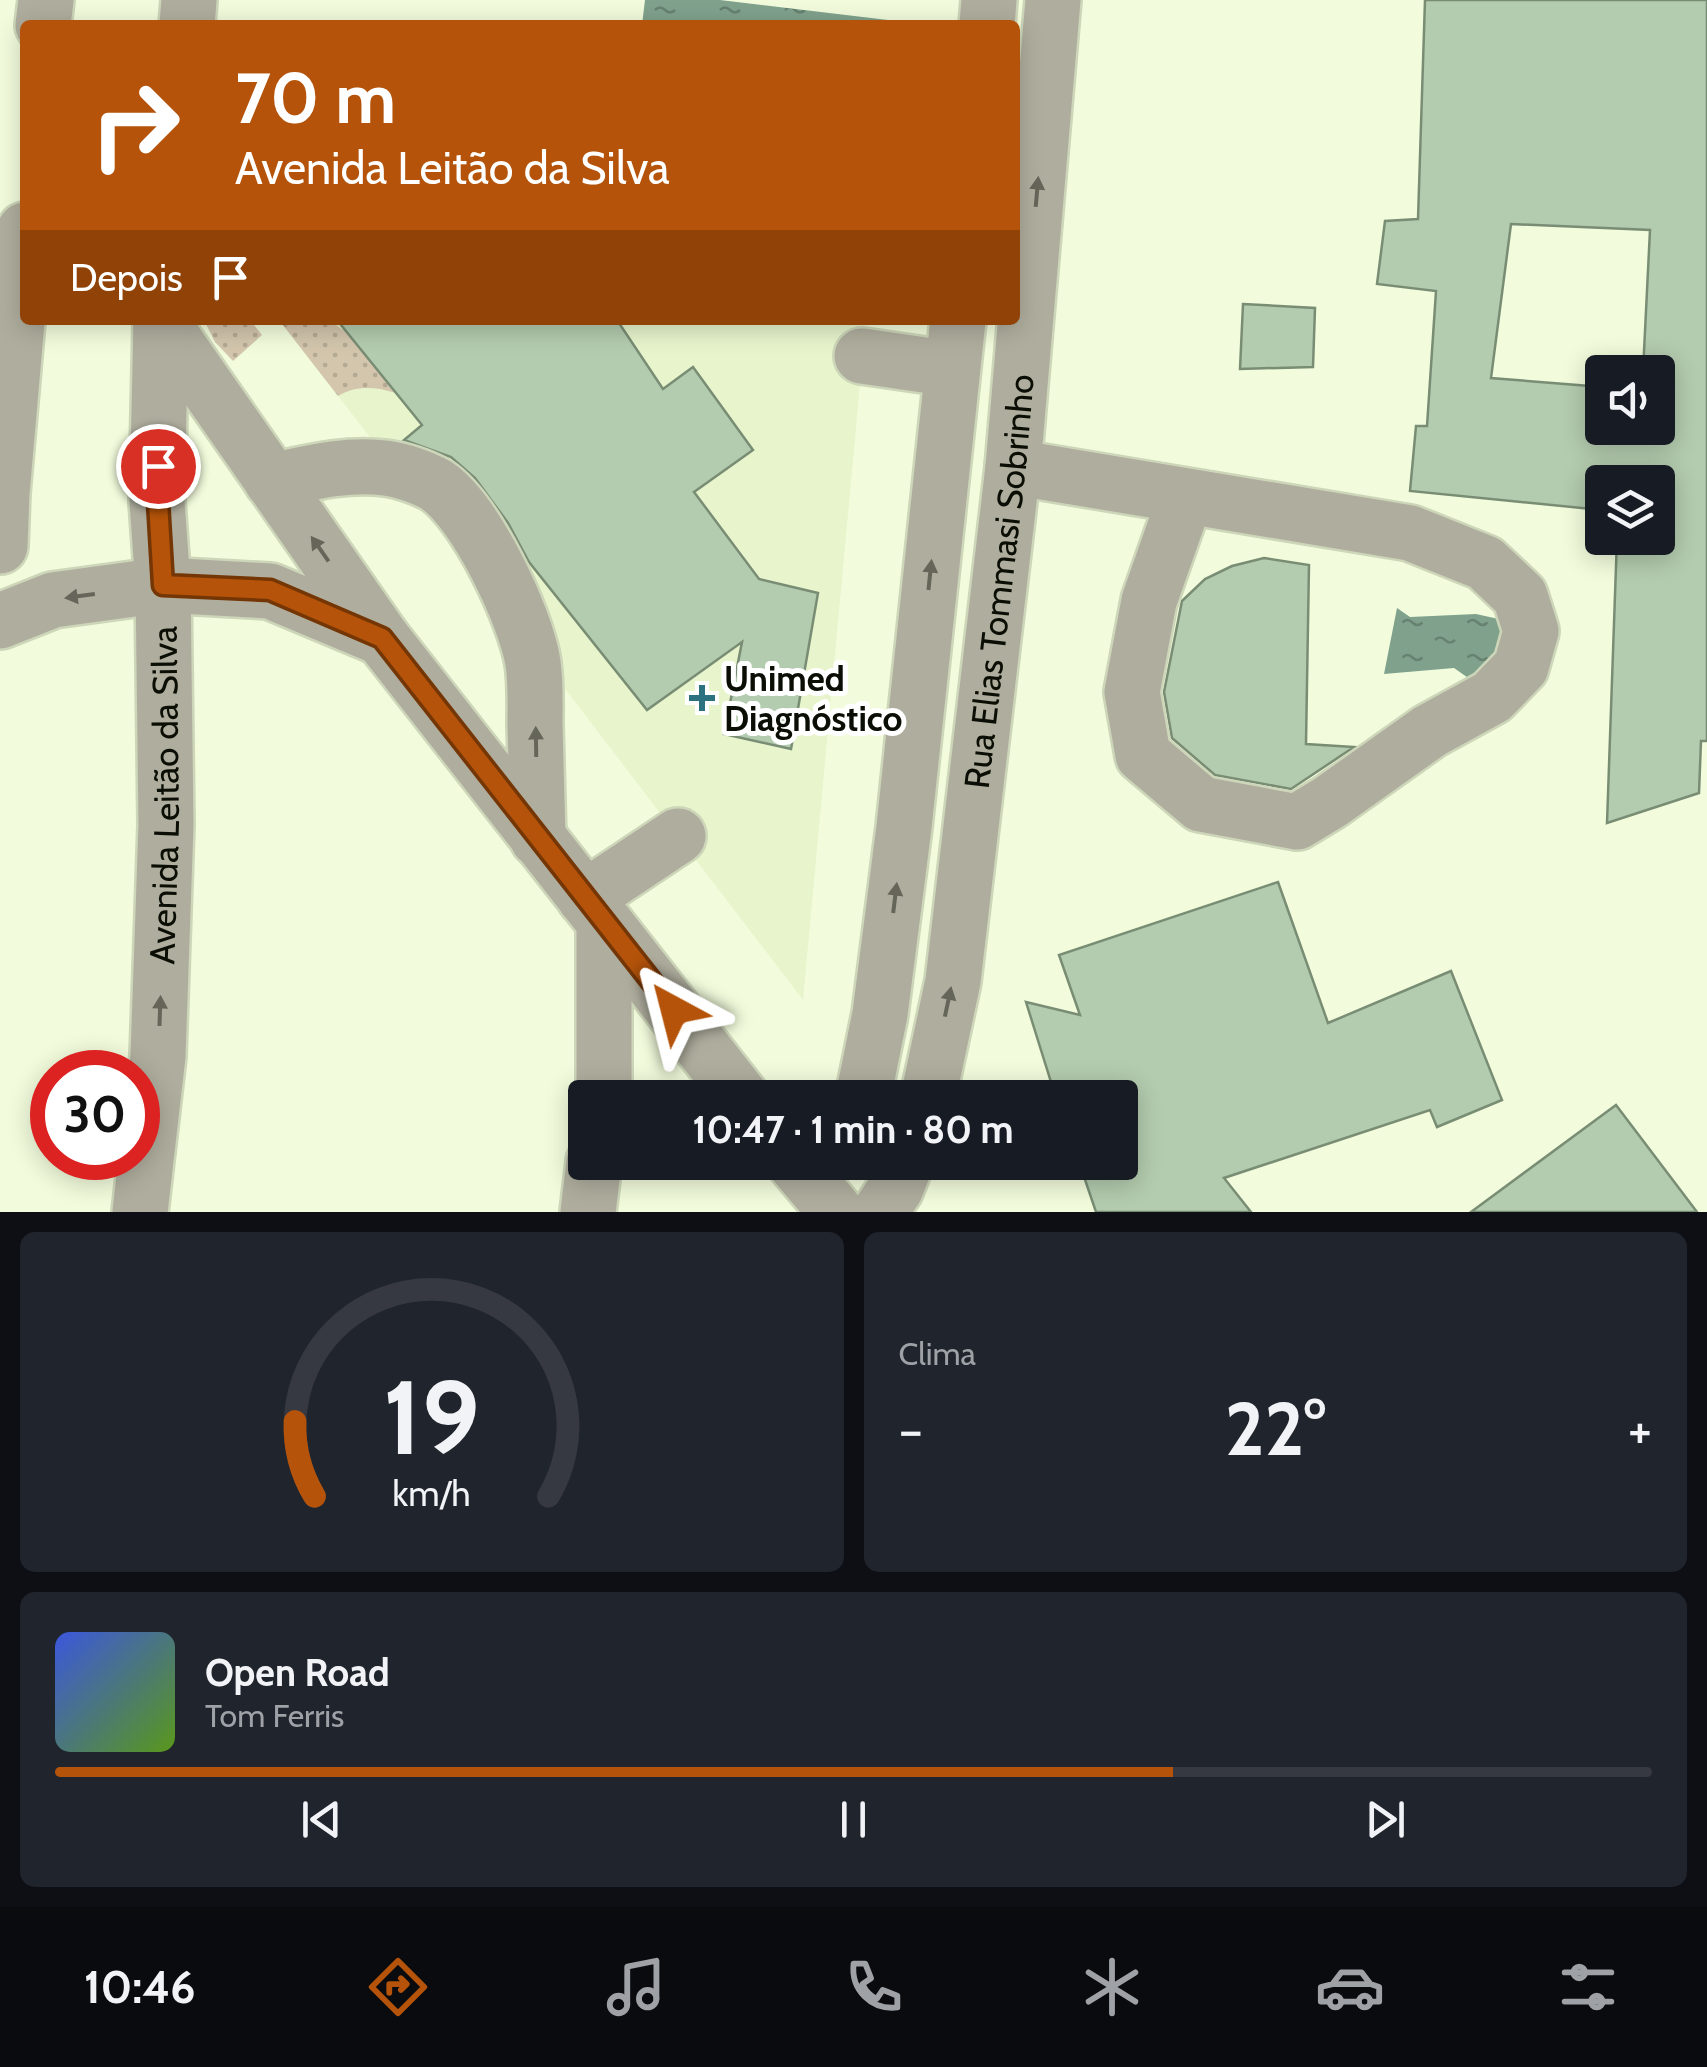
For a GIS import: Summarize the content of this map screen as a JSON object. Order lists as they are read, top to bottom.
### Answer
{
  "streets": {
    "street": ["Rua Elias Tommasi Sobrinho", "Avenida Leitão da Silva"]
  },
  "one_way": ["Rua Elias Tommasi Sobrinho"],
  "places": {
    "health": ["Unimed Diagnóstico"]
  },
  "page": {
    "turn": ["70 m", "Avenida Leitão da Silva"],
    "then": "Depois",
    "limit": "30",
    "trip": "10:47 · 1 min · 80 m",
    "tile": "Clima",
    "heat": ["−", "22°", "+"],
    "song": ["Open Road", "Tom Ferris"],
    "tabs": "10:46",
    "gauge": ["19", "km/h"]
  }
}
